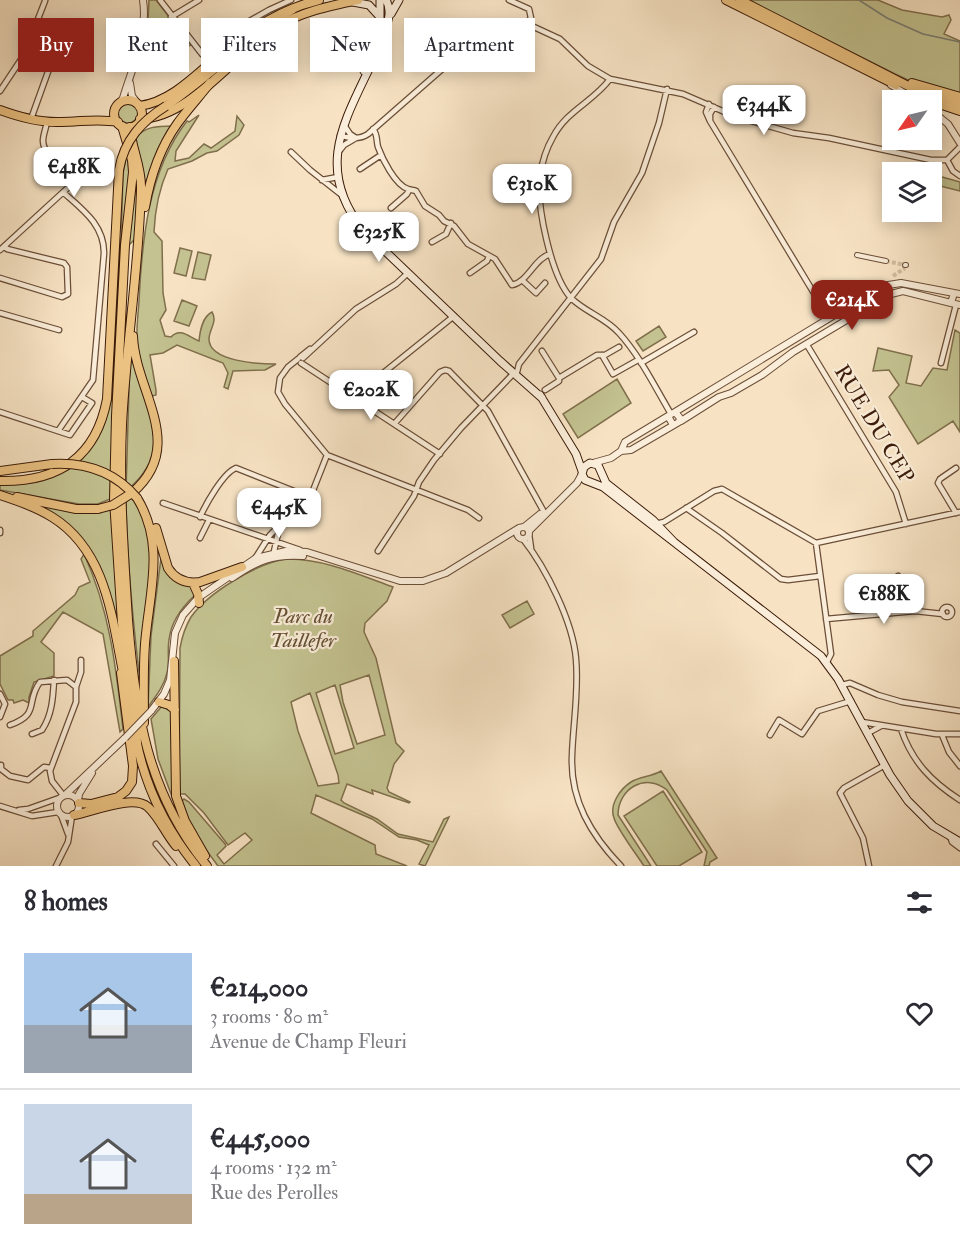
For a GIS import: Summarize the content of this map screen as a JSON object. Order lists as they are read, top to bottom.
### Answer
{
  "streets": {
    "street": ["RUE DU CEP"]
  },
  "parks": ["Parc du Taillefer"],
  "north": "bottom left",
  "page": {
    "chip": [
      "Buy",
      "Rent",
      "Filters",
      "New",
      "Apartment"
    ],
    "price": [
      "€344K",
      "€418K",
      "€310K",
      "€325K",
      "€214K",
      "€202K",
      "€445K",
      "€188K"
    ],
    "heading": "8 homes",
    "list": [
      {
        "name": "€214,000",
        "note": "3 rooms · 80 m² · Avenue de Champ Fleuri"
      },
      {
        "name": "€445,000",
        "note": "4 rooms · 132 m² · Rue des Perolles"
      }
    ]
  }
}
